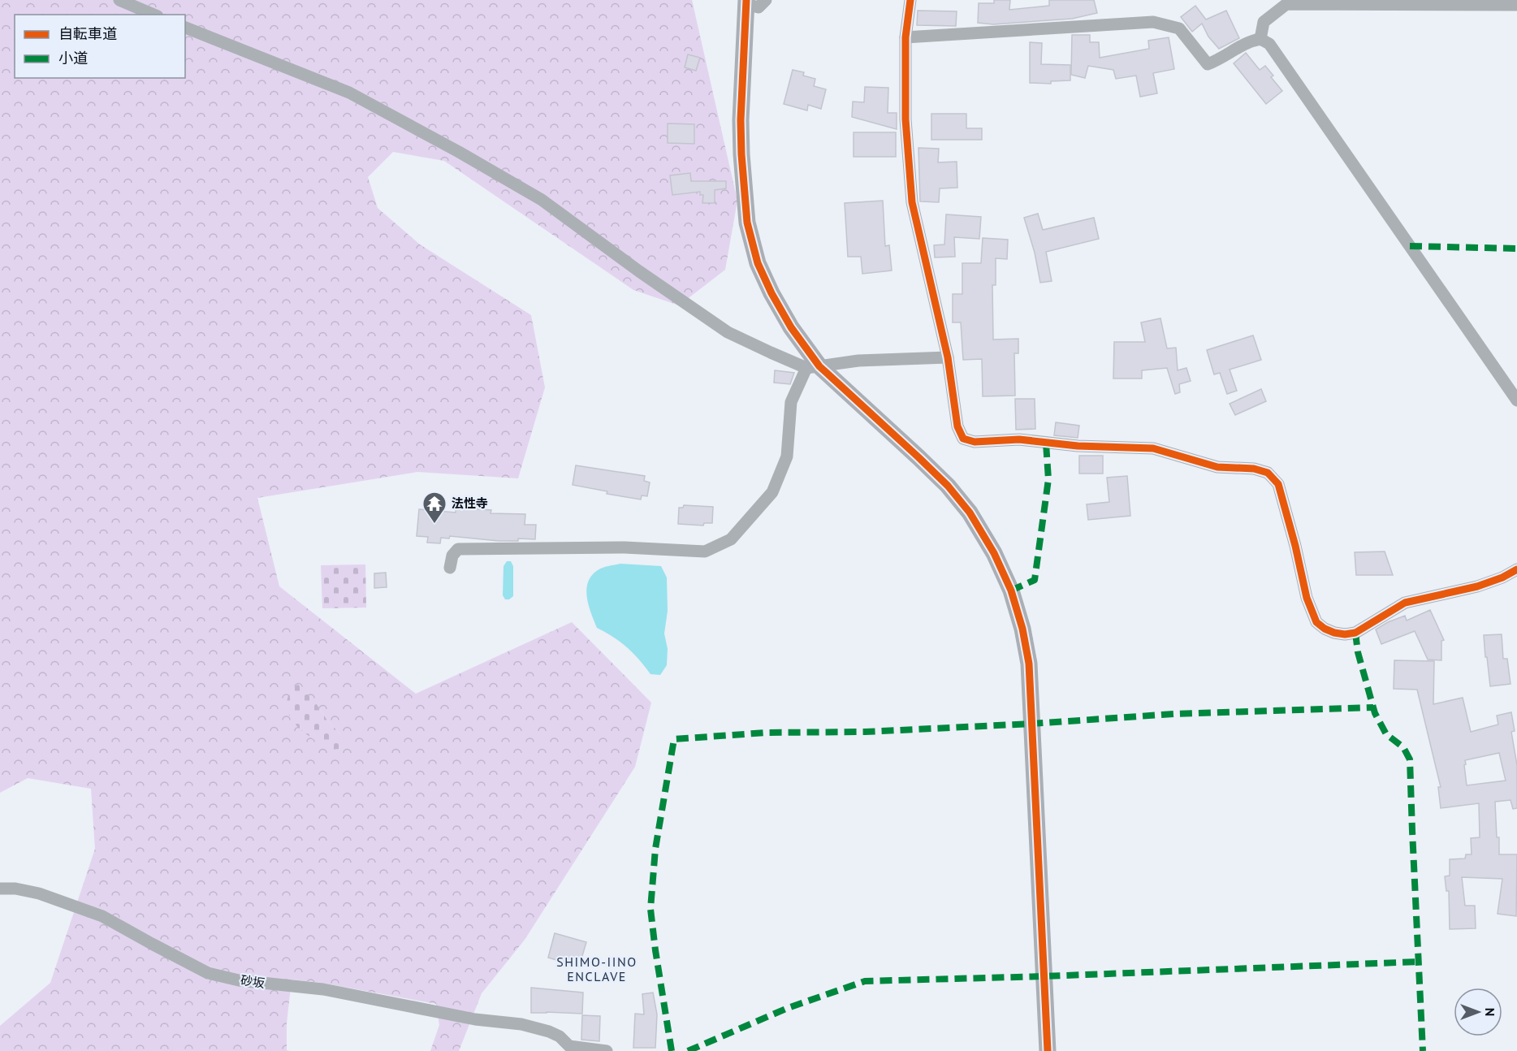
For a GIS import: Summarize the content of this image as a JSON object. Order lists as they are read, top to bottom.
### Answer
{
  "streets": {
    "street": ["砂坂"]
  },
  "districts": ["SHIMO-IINO ENCLAVE"],
  "places": {
    "temple": ["法性寺"]
  },
  "legend": ["自転車道", "小道"],
  "north": "right"
}
